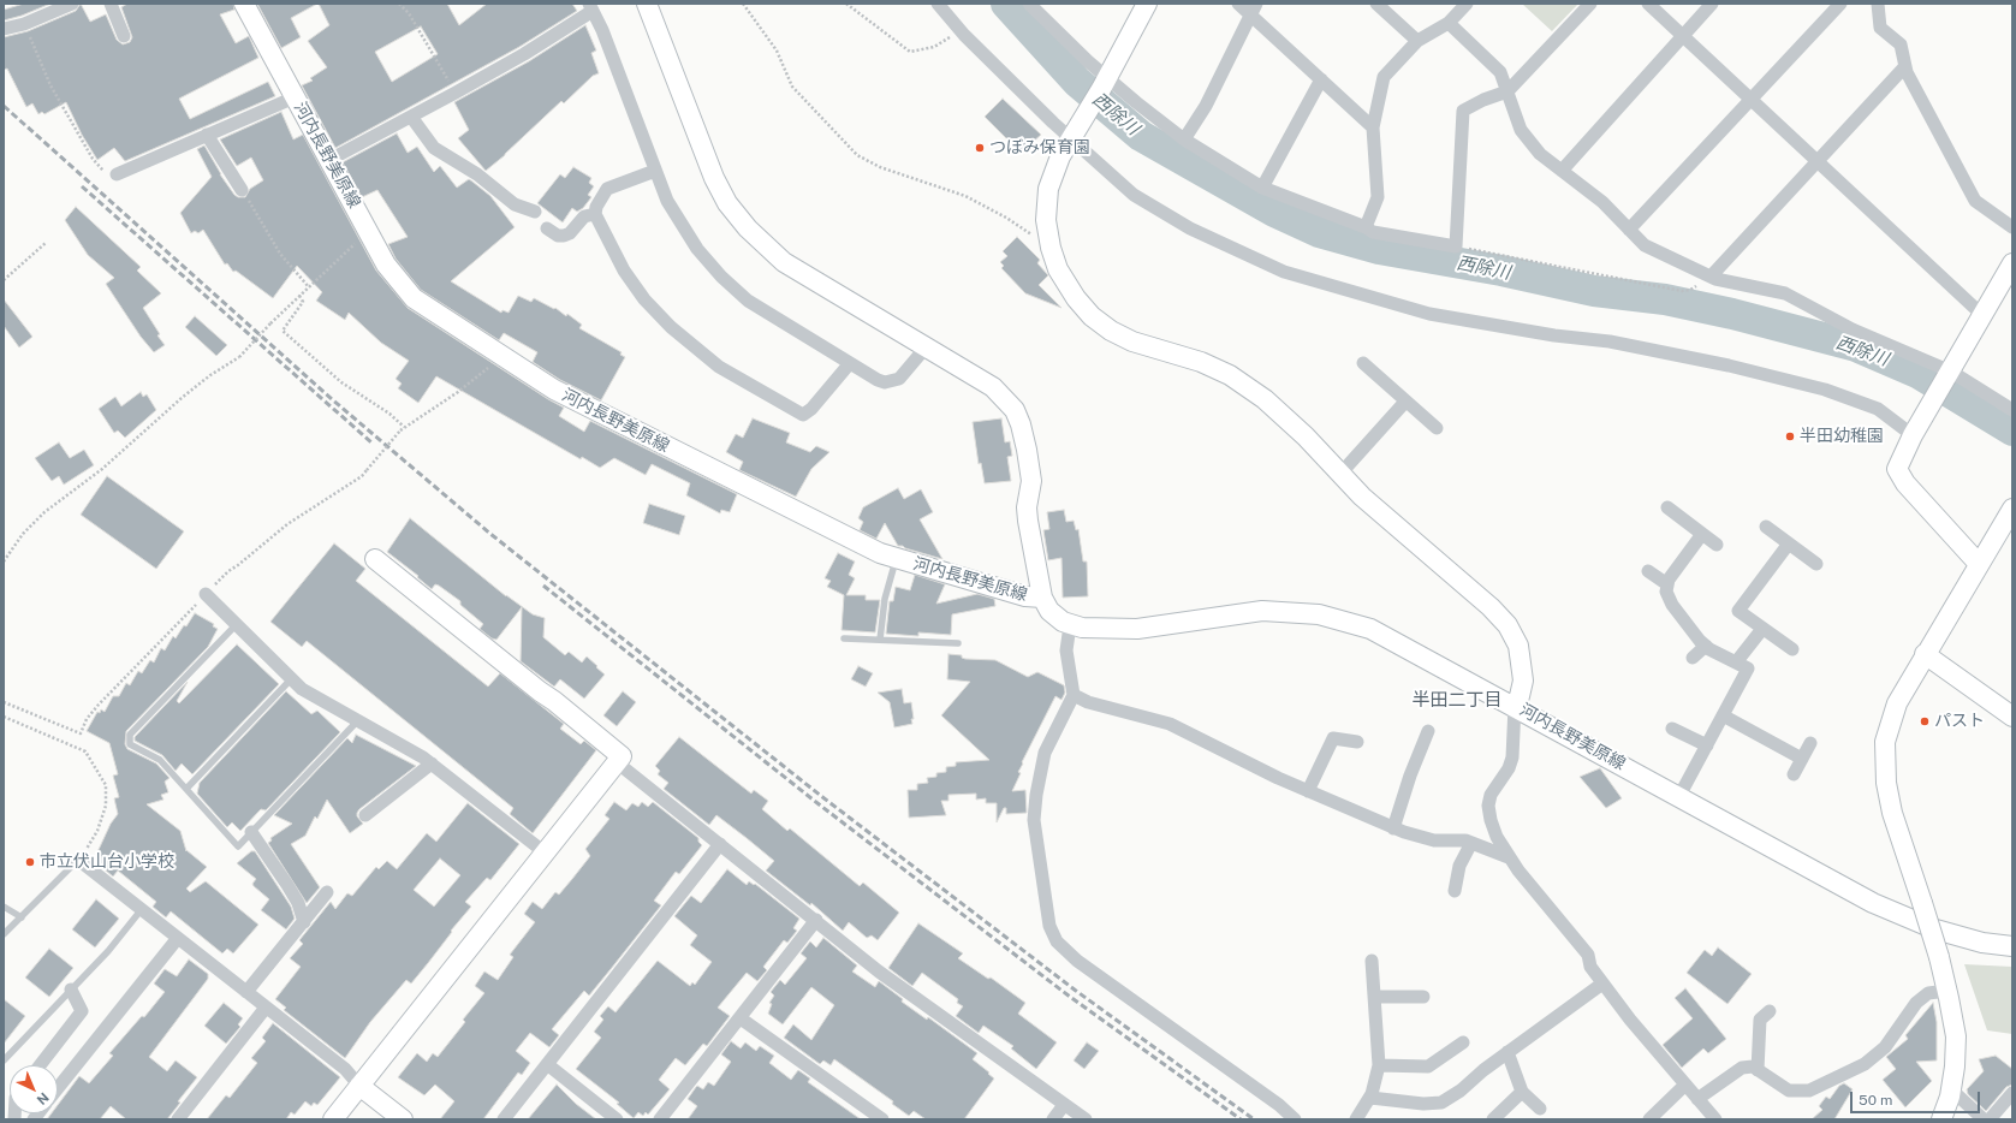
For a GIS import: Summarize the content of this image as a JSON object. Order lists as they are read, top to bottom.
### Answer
{
  "streets": {
    "street": ["河内長野美原線"]
  },
  "districts": ["半田二丁目"],
  "water": ["西除川"],
  "places": [
    "つぼみ保育園",
    "半田幼稚園",
    "パスト",
    "市立伏山台小学校"
  ],
  "scale_bar": "50 m",
  "north": "bottom right"
}
